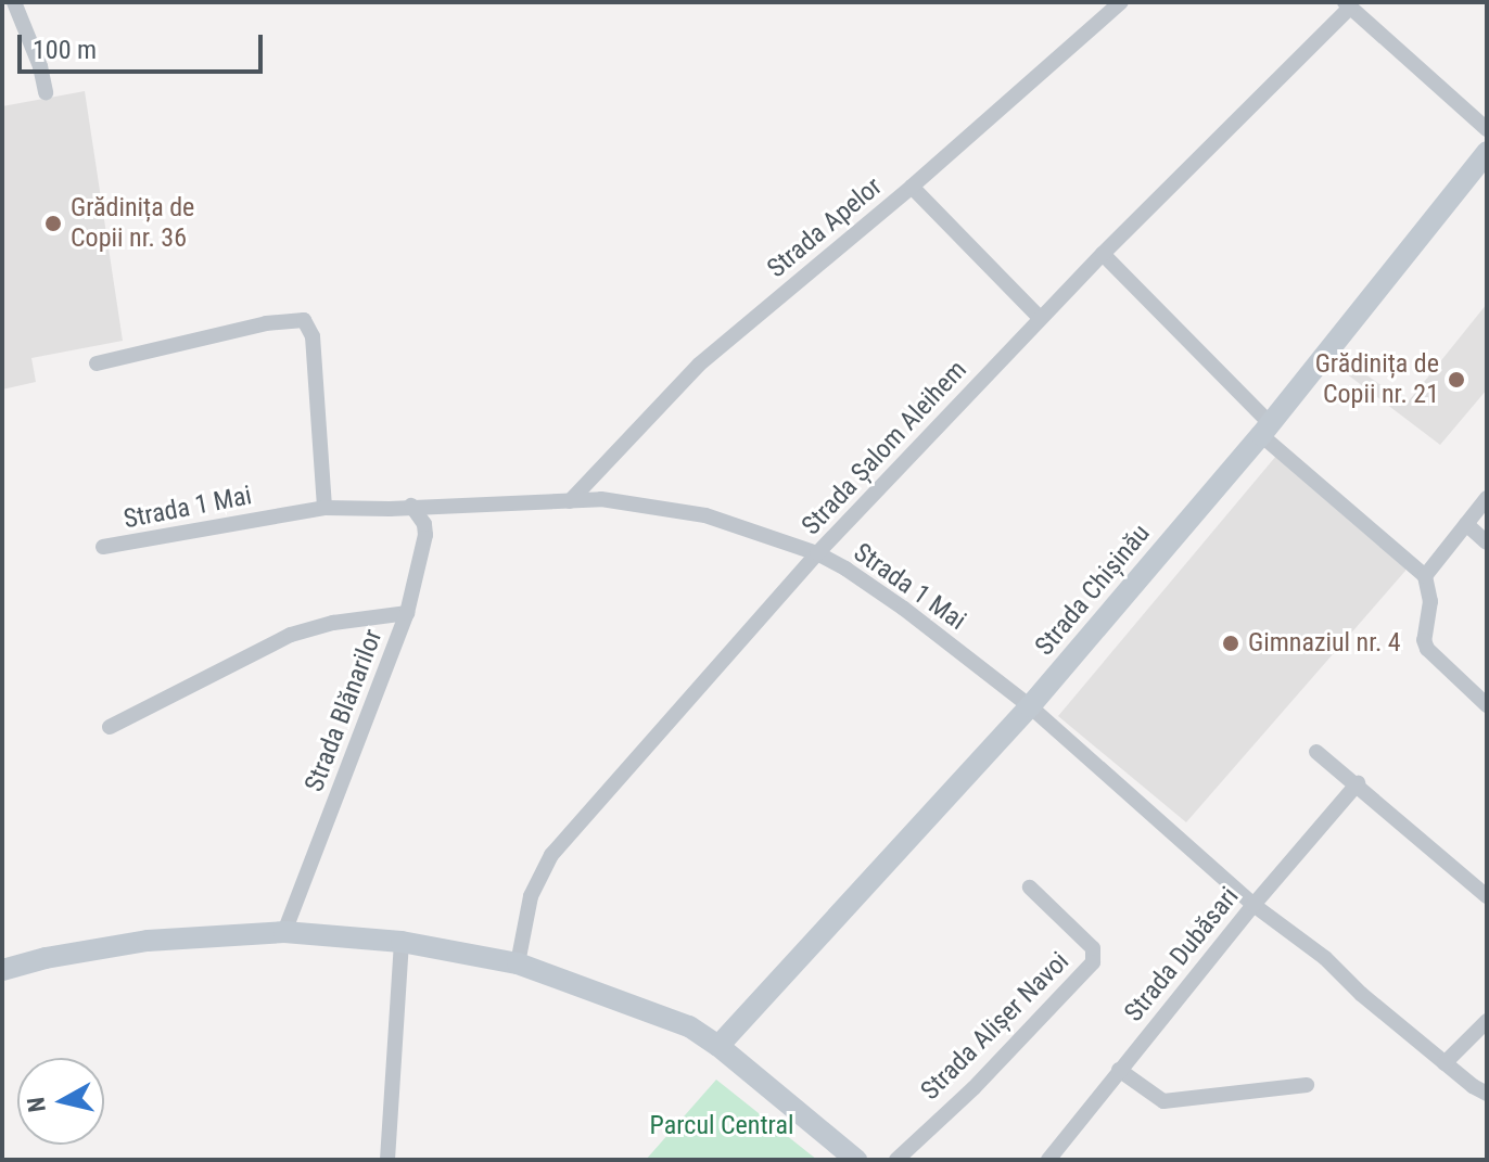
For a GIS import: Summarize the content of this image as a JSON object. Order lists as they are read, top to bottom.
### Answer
{
  "streets": {
    "street": [
      "Strada Apelor",
      "Strada Șalom Aleihem",
      "Strada 1 Mai",
      "Strada Chișinău",
      "Strada Blănarilor",
      "Strada Dubăsari",
      "Strada Alișer Navoi"
    ]
  },
  "crossings": [
    ["Strada Apelor", "Strada 1 Mai"],
    ["Strada Șalom Aleihem", "Strada 1 Mai"],
    ["Strada 1 Mai", "Strada Chișinău"],
    ["Strada 1 Mai", "Strada Blănarilor"],
    ["Strada 1 Mai", "Strada Dubăsari"]
  ],
  "parks": ["Parcul Central"],
  "places": ["Grădinița de Copii nr. 36", "Grădinița de Copii nr. 21", "Gimnaziul nr. 4"],
  "scale_bar": "100 m",
  "north": "left"
}
